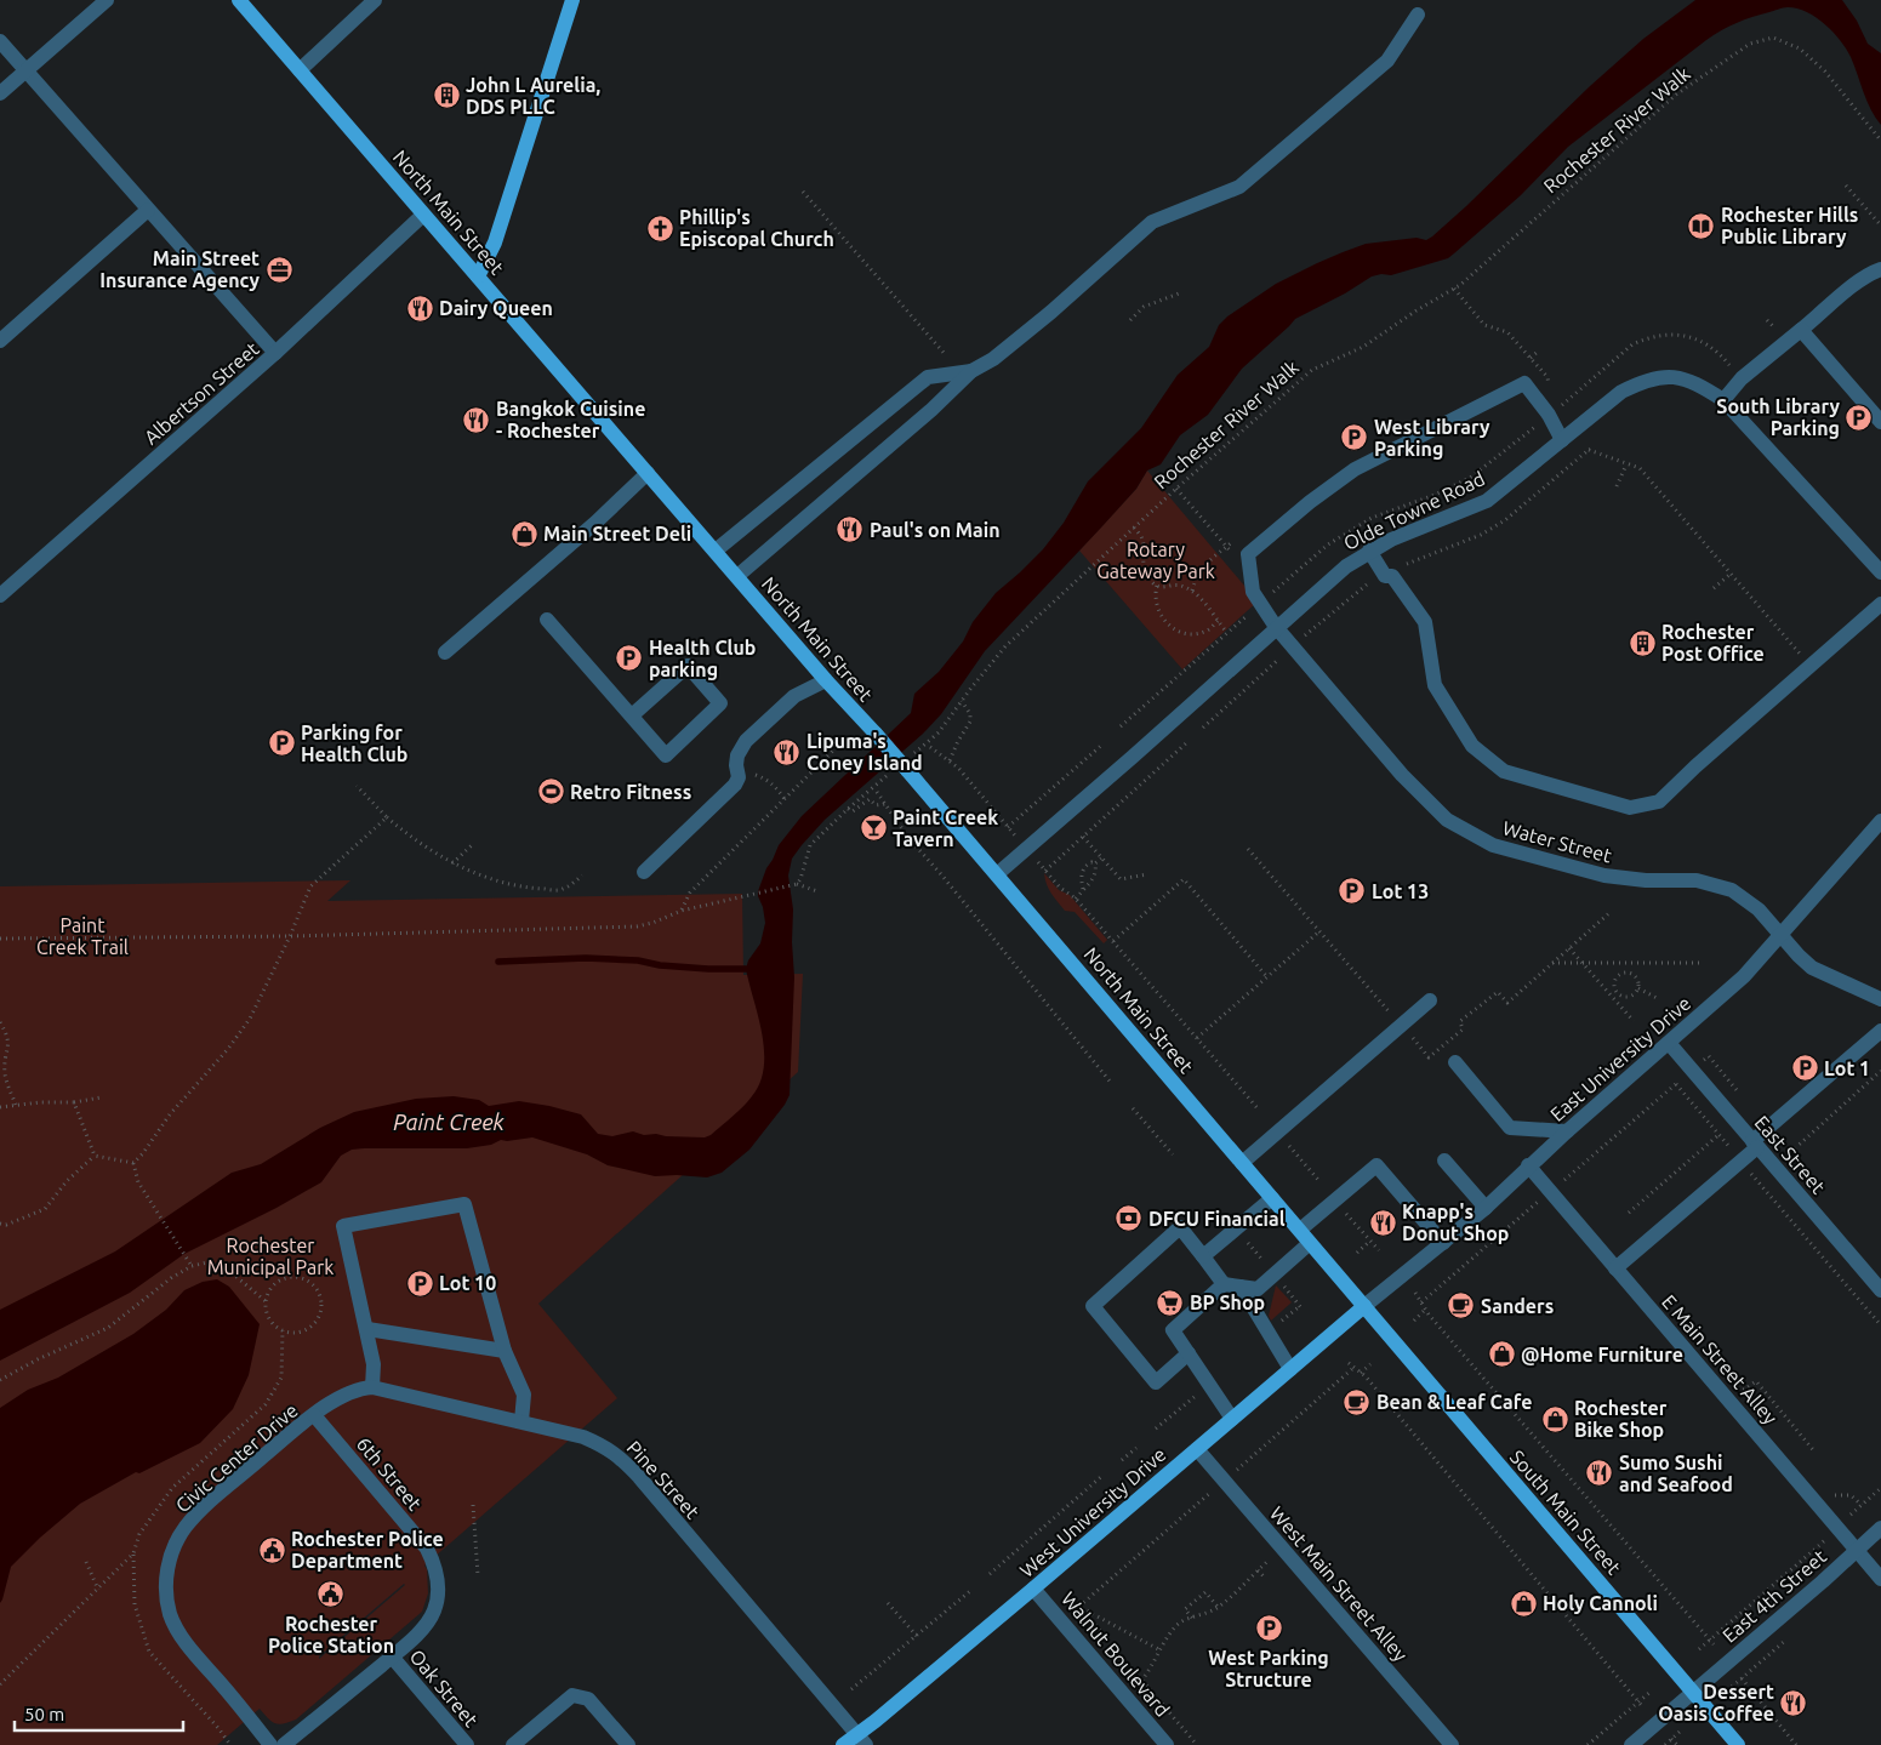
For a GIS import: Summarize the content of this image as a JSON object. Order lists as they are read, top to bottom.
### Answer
{
  "streets": {
    "main road": ["North Main Street", "West University Drive", "South Main Street"],
    "street": [
      "Albertson Street",
      "Olde Towne Road",
      "Water Street",
      "East University Drive",
      "East Street",
      "E Main Street Alley",
      "Civic Center Drive",
      "6th Street",
      "Pine Street",
      "West Main Street Alley",
      "East 4th Street",
      "Walnut Boulevard",
      "Oak Street"
    ],
    "path": ["Rochester River Walk"]
  },
  "crossings": [
    ["Rochester River Walk", "North Main Street"],
    ["North Main Street", "Albertson Street"],
    ["North Main Street", "Olde Towne Road"],
    ["North Main Street", "East University Drive"],
    ["North Main Street", "West University Drive"],
    ["North Main Street", "South Main Street"],
    ["Olde Towne Road", "Water Street"],
    ["Water Street", "East University Drive"],
    ["East University Drive", "East Street"],
    ["East University Drive", "E Main Street Alley"],
    ["East University Drive", "West University Drive"],
    ["East University Drive", "South Main Street"],
    ["E Main Street Alley", "East 4th Street"],
    ["Civic Center Drive", "6th Street"],
    ["Civic Center Drive", "Pine Street"],
    ["6th Street", "Pine Street"],
    ["6th Street", "Oak Street"],
    ["Pine Street", "West University Drive"],
    ["West University Drive", "South Main Street"],
    ["West University Drive", "West Main Street Alley"],
    ["West University Drive", "Walnut Boulevard"],
    ["South Main Street", "East 4th Street"]
  ],
  "water": ["Paint Creek"],
  "parks": ["Rotary Gateway Park", "Paint Creek Trail", "Rochester Municipal Park"],
  "places": {
    "building": ["John L Aurelia, DDS PLLC", "Rochester Post Office"],
    "library": ["Rochester Hills Public Library"],
    "church": ["Phillip's Episcopal Church"],
    "office": ["Main Street Insurance Agency"],
    "restaurant": [
      "Dairy Queen",
      "Bangkok Cuisine - Rochester",
      "Paul's on Main",
      "Lipuma's Coney Island",
      "Knapp's Donut Shop",
      "Sumo Sushi and Seafood",
      "Dessert Oasis Coffee"
    ],
    "parking": [
      "South Library Parking",
      "West Library Parking",
      "Health Club parking",
      "Parking for Health Club",
      "Lot 13",
      "Lot 1",
      "Lot 10",
      "West Parking Structure"
    ],
    "shop": [
      "Main Street Deli",
      "@Home Furniture",
      "Rochester Bike Shop",
      "Holy Cannoli"
    ],
    "sports": ["Retro Fitness"],
    "bar": ["Paint Creek Tavern"],
    "bank": ["DFCU Financial"],
    "supermarket": ["BP Shop"],
    "cafe": ["Sanders", "Bean & Leaf Cafe"],
    "public building": ["Rochester Police Department", "Rochester Police Station"]
  },
  "scale_bar": "50 m"
}
